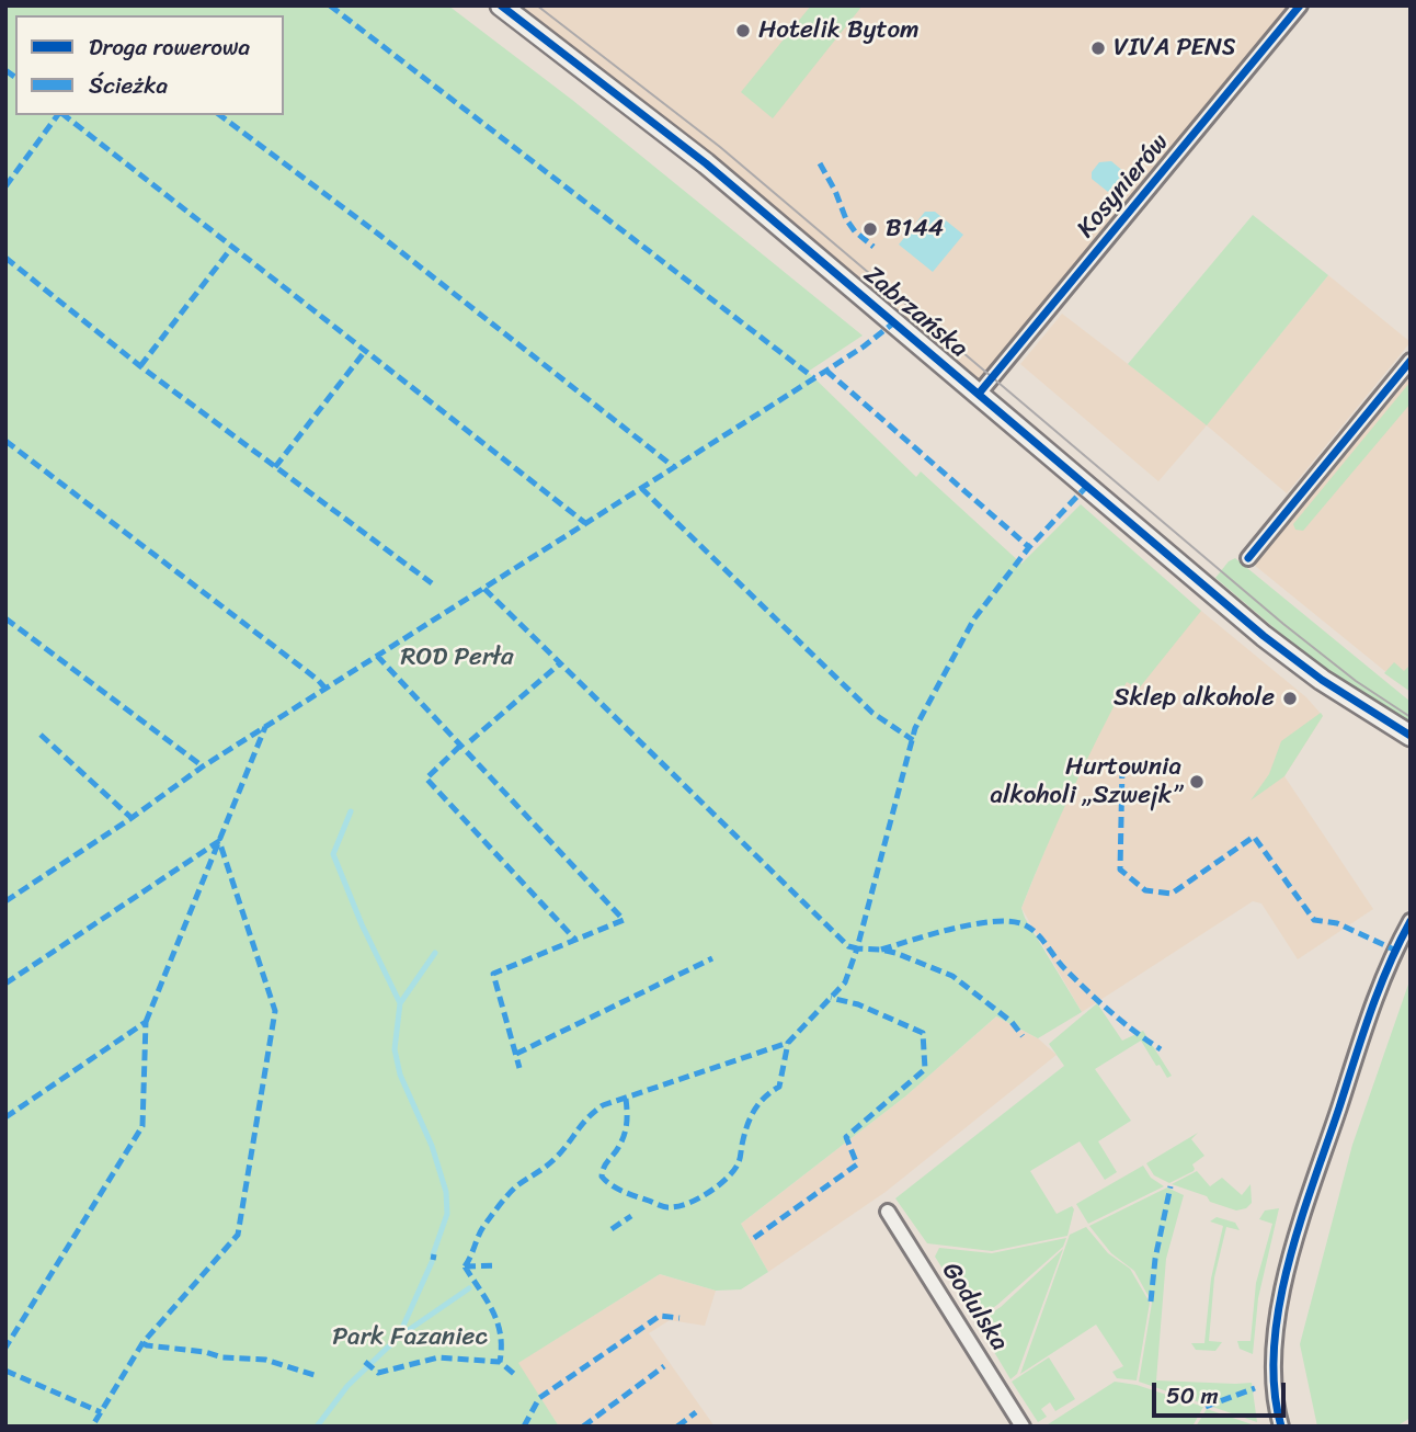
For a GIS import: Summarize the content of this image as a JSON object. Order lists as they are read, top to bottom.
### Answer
{
  "streets": {
    "street": ["Kosynierów", "Zabrzańska", "Godulska"]
  },
  "crossings": [
    ["Kosynierów", "Zabrzańska"]
  ],
  "parks": ["ROD Perła", "Park Fazaniec"],
  "places": [
    "Hotelik Bytom",
    "VIVA PENS",
    "B144",
    "Sklep alkohole",
    "Hurtownia alkoholi „Szwejk”"
  ],
  "legend": ["Droga rowerowa", "Ścieżka"],
  "scale_bar": "50 m"
}
